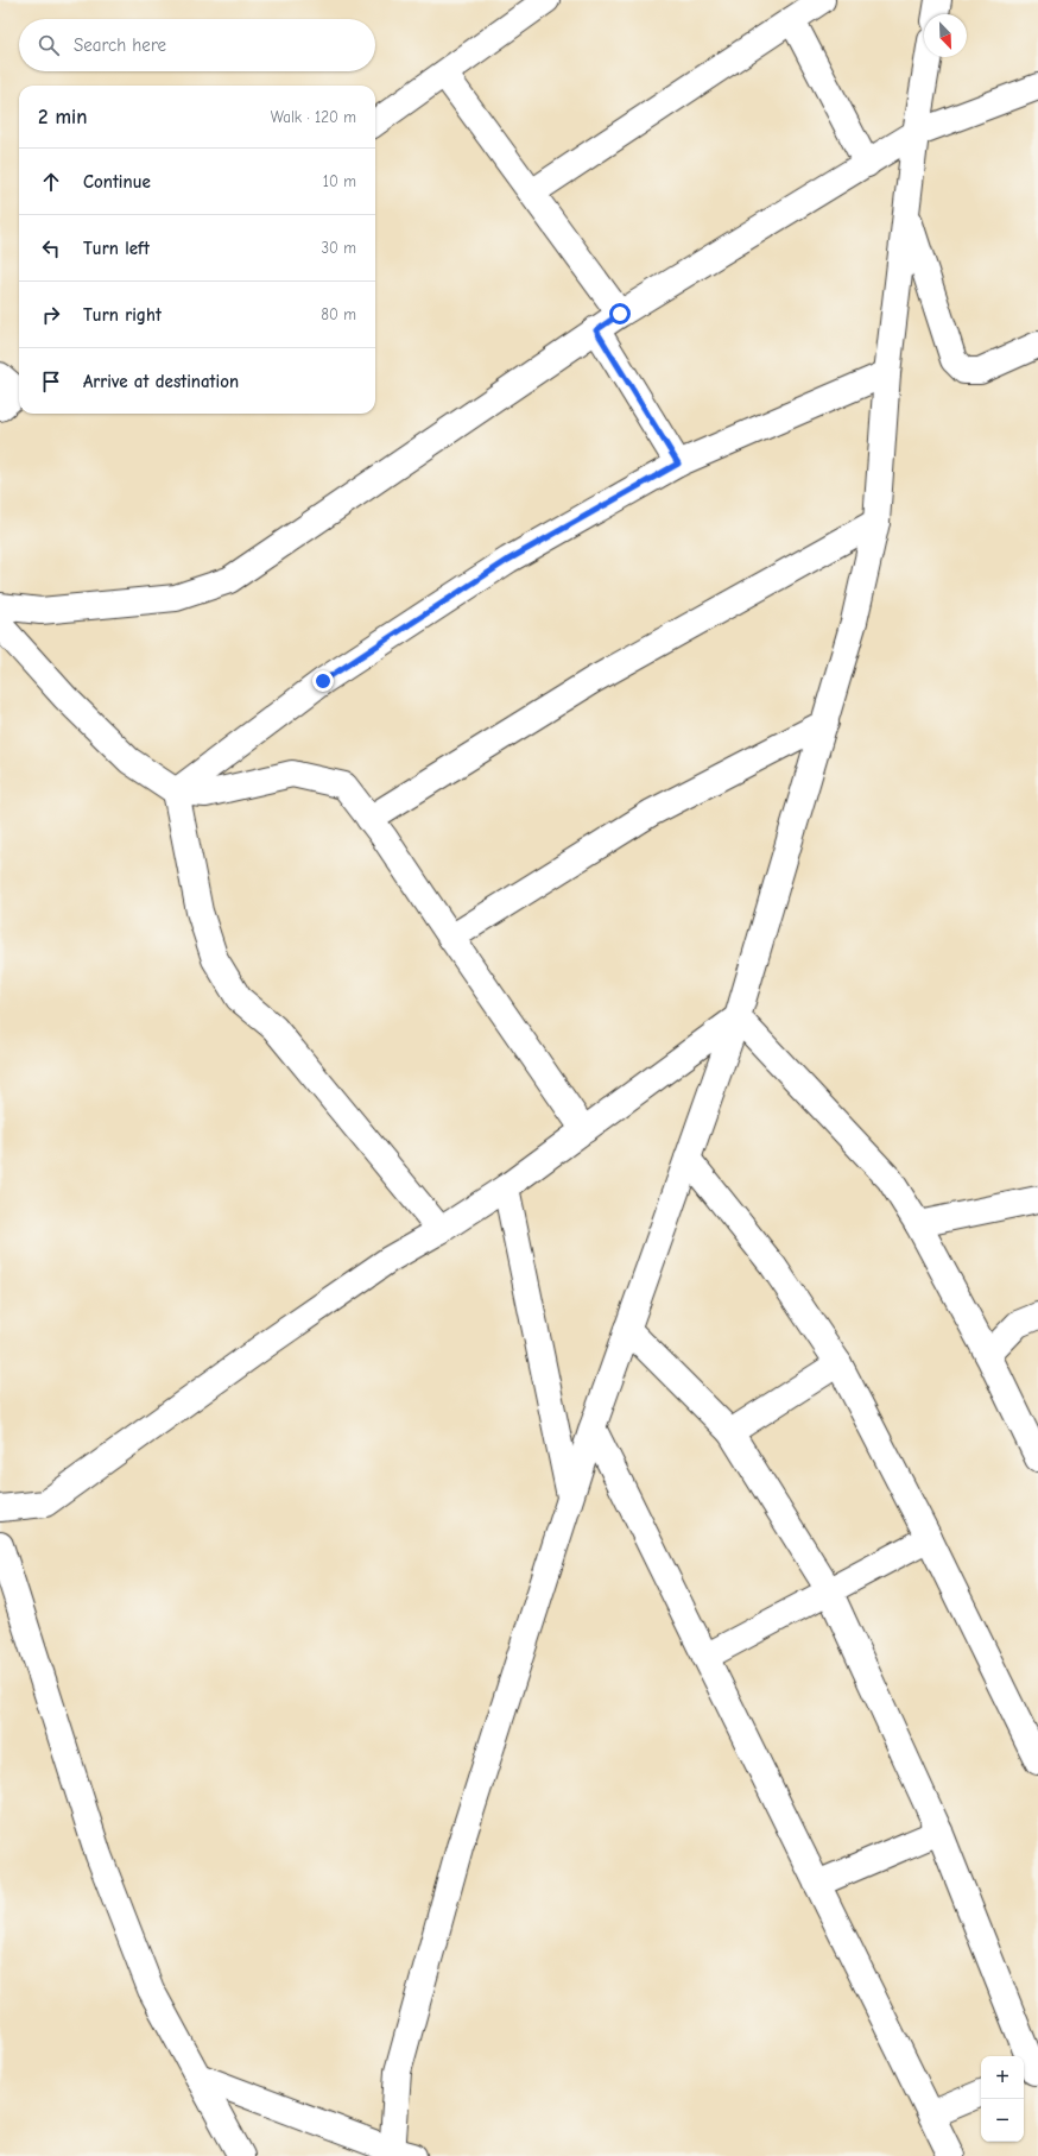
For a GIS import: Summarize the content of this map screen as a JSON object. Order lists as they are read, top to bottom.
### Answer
{
  "north": "bottom right",
  "page": {
    "search": "Search here",
    "heading": ["2 min", "Walk · 120 m"],
    "list": [
      ["Continue", "10 m"],
      ["Turn left", "30 m"],
      ["Turn right", "80 m"],
      "Arrive at destination"
    ],
    "map_buttons": ["+", "−"]
  }
}
